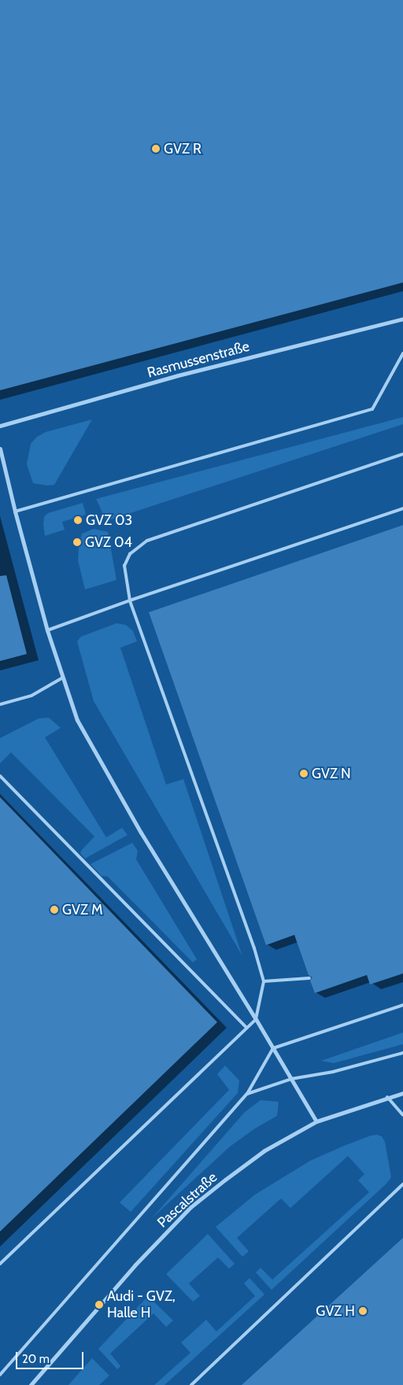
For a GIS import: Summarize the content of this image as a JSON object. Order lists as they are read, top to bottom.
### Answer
{
  "streets": {
    "street": ["Rasmussenstraße", "Pascalstraße"]
  },
  "places": [
    "GVZ R",
    "GVZ 03",
    "GVZ 04",
    "GVZ N",
    "GVZ M",
    "Audi - GVZ, Halle H",
    "GVZ H"
  ],
  "scale_bar": "20 m"
}
